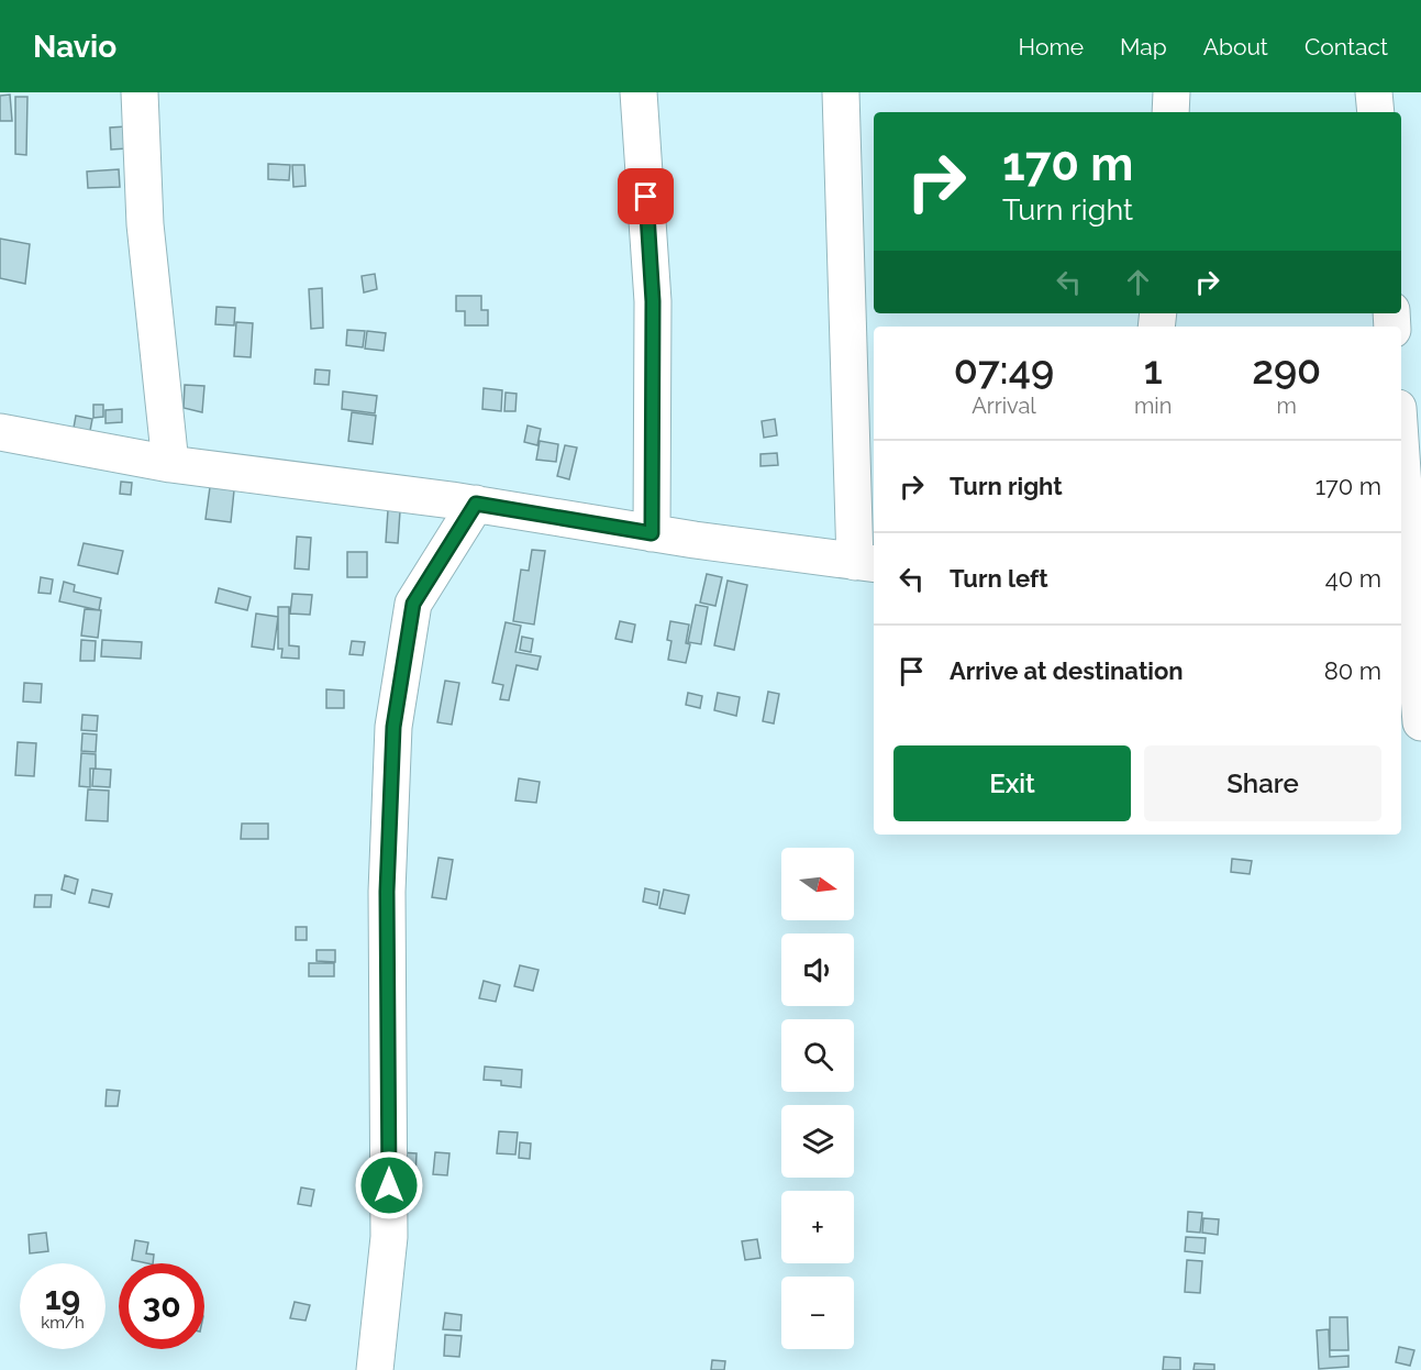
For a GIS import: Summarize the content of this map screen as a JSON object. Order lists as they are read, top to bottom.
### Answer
{
  "north": "right",
  "page": {
    "header": "Navio",
    "nav": [
      "Home",
      "Map",
      "About",
      "Contact"
    ],
    "turn": ["170 m", "Turn right"],
    "eta": [
      "07:49",
      "Arrival",
      "1",
      "min",
      "290",
      "m"
    ],
    "list": [
      {
        "name": "Turn right",
        "value": "170 m"
      },
      {
        "name": "Turn left",
        "value": "40 m"
      },
      {
        "name": "Arrive at destination",
        "value": "80 m"
      }
    ],
    "buttons": ["Exit", "Share"],
    "map_buttons": ["+", "−"],
    "speed": "19 km/h",
    "limit": "30"
  }
}
